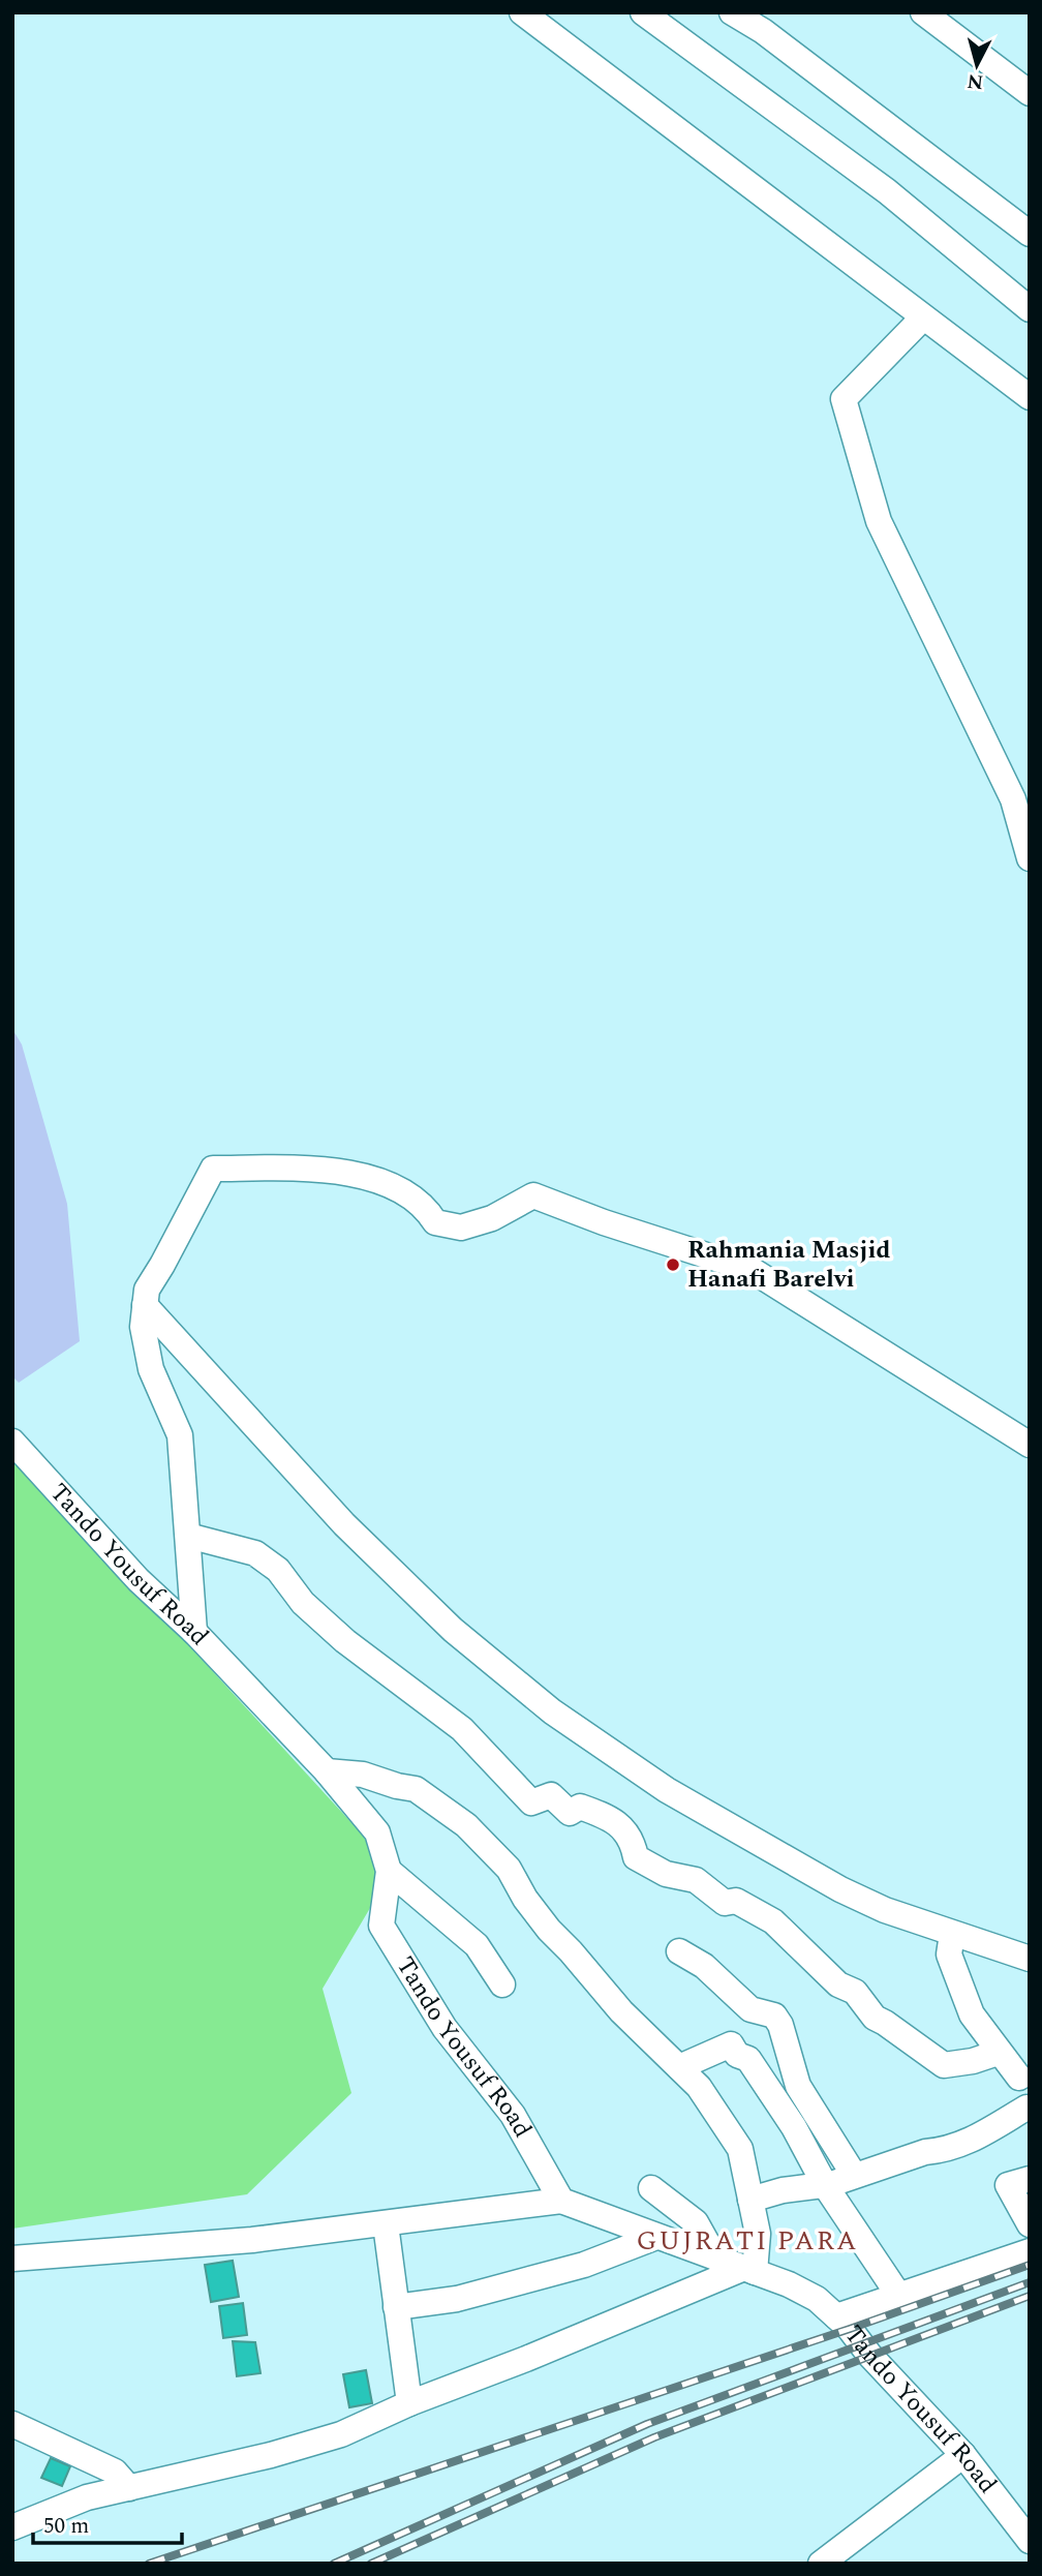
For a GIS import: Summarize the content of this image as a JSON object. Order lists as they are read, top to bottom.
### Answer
{
  "streets": {
    "street": ["Tando Yousuf Road"]
  },
  "districts": ["GUJRATI PARA"],
  "places": ["Rahmania Masjid Hanafi Barelvi"],
  "scale_bar": "50 m",
  "north": "bottom"
}
